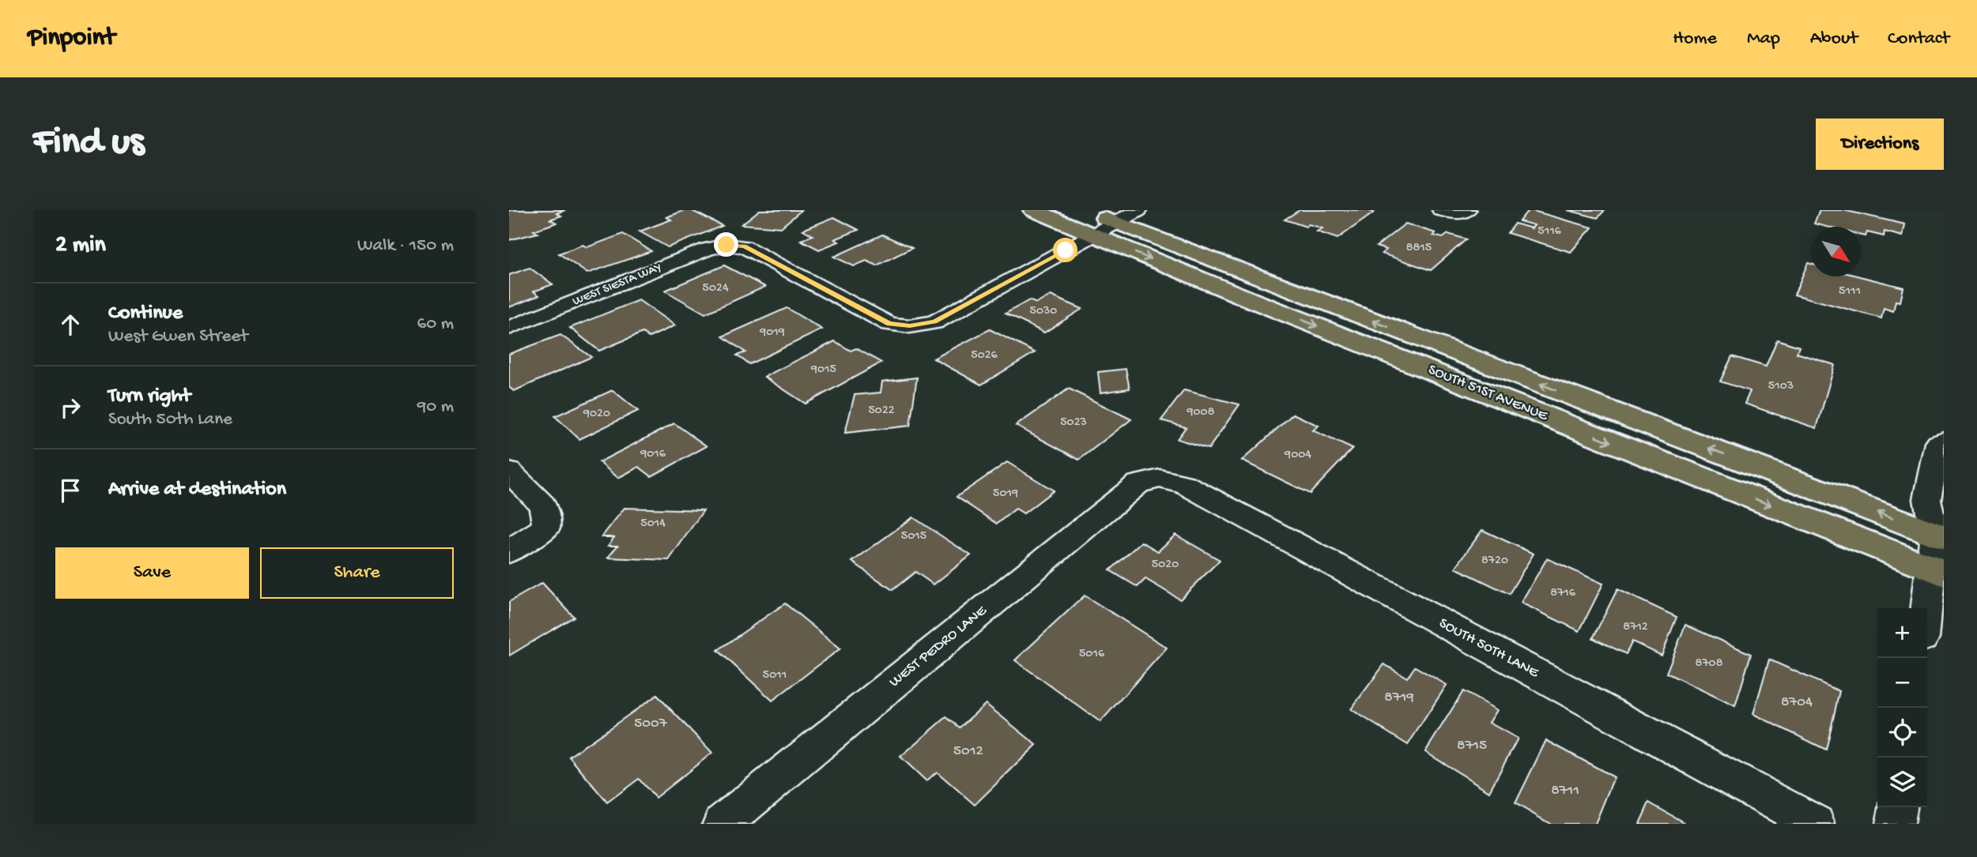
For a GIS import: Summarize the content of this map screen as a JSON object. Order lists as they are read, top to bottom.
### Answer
{
  "streets": {
    "main road": ["SOUTH 51ST AVENUE"],
    "street": ["WEST SIESTA WAY", "WEST PEDRO LANE", "SOUTH 50TH LANE"]
  },
  "crossings": [
    ["WEST SIESTA WAY", "SOUTH 51ST AVENUE"],
    ["WEST PEDRO LANE", "SOUTH 50TH LANE"]
  ],
  "house_numbers": [
    "5116",
    "8815",
    "5024",
    "5111",
    "5030",
    "9019",
    "5026",
    "9015",
    "5103",
    "5022",
    "9008",
    "9020",
    "5023",
    "9016",
    "9004",
    "5019",
    "5014",
    "5015",
    "8720",
    "5020",
    "8716",
    "8712",
    "5016",
    "8708",
    "5011",
    "8719",
    "8704",
    "5007",
    "8715",
    "5012",
    "8711"
  ],
  "north": "bottom right",
  "page": {
    "header": "Pinpoint",
    "nav": [
      "Home",
      "Map",
      "About",
      "Contact"
    ],
    "buttons": [
      "Directions",
      ["Save", "Share"]
    ],
    "title": "Find us",
    "heading": ["2 min", "Walk · 150 m"],
    "list": [
      ["Continue", "West Gwen Street", "60 m"],
      ["Turn right", "South 50th Lane", "90 m"],
      "Arrive at destination"
    ],
    "map_buttons": ["+", "−"]
  }
}
